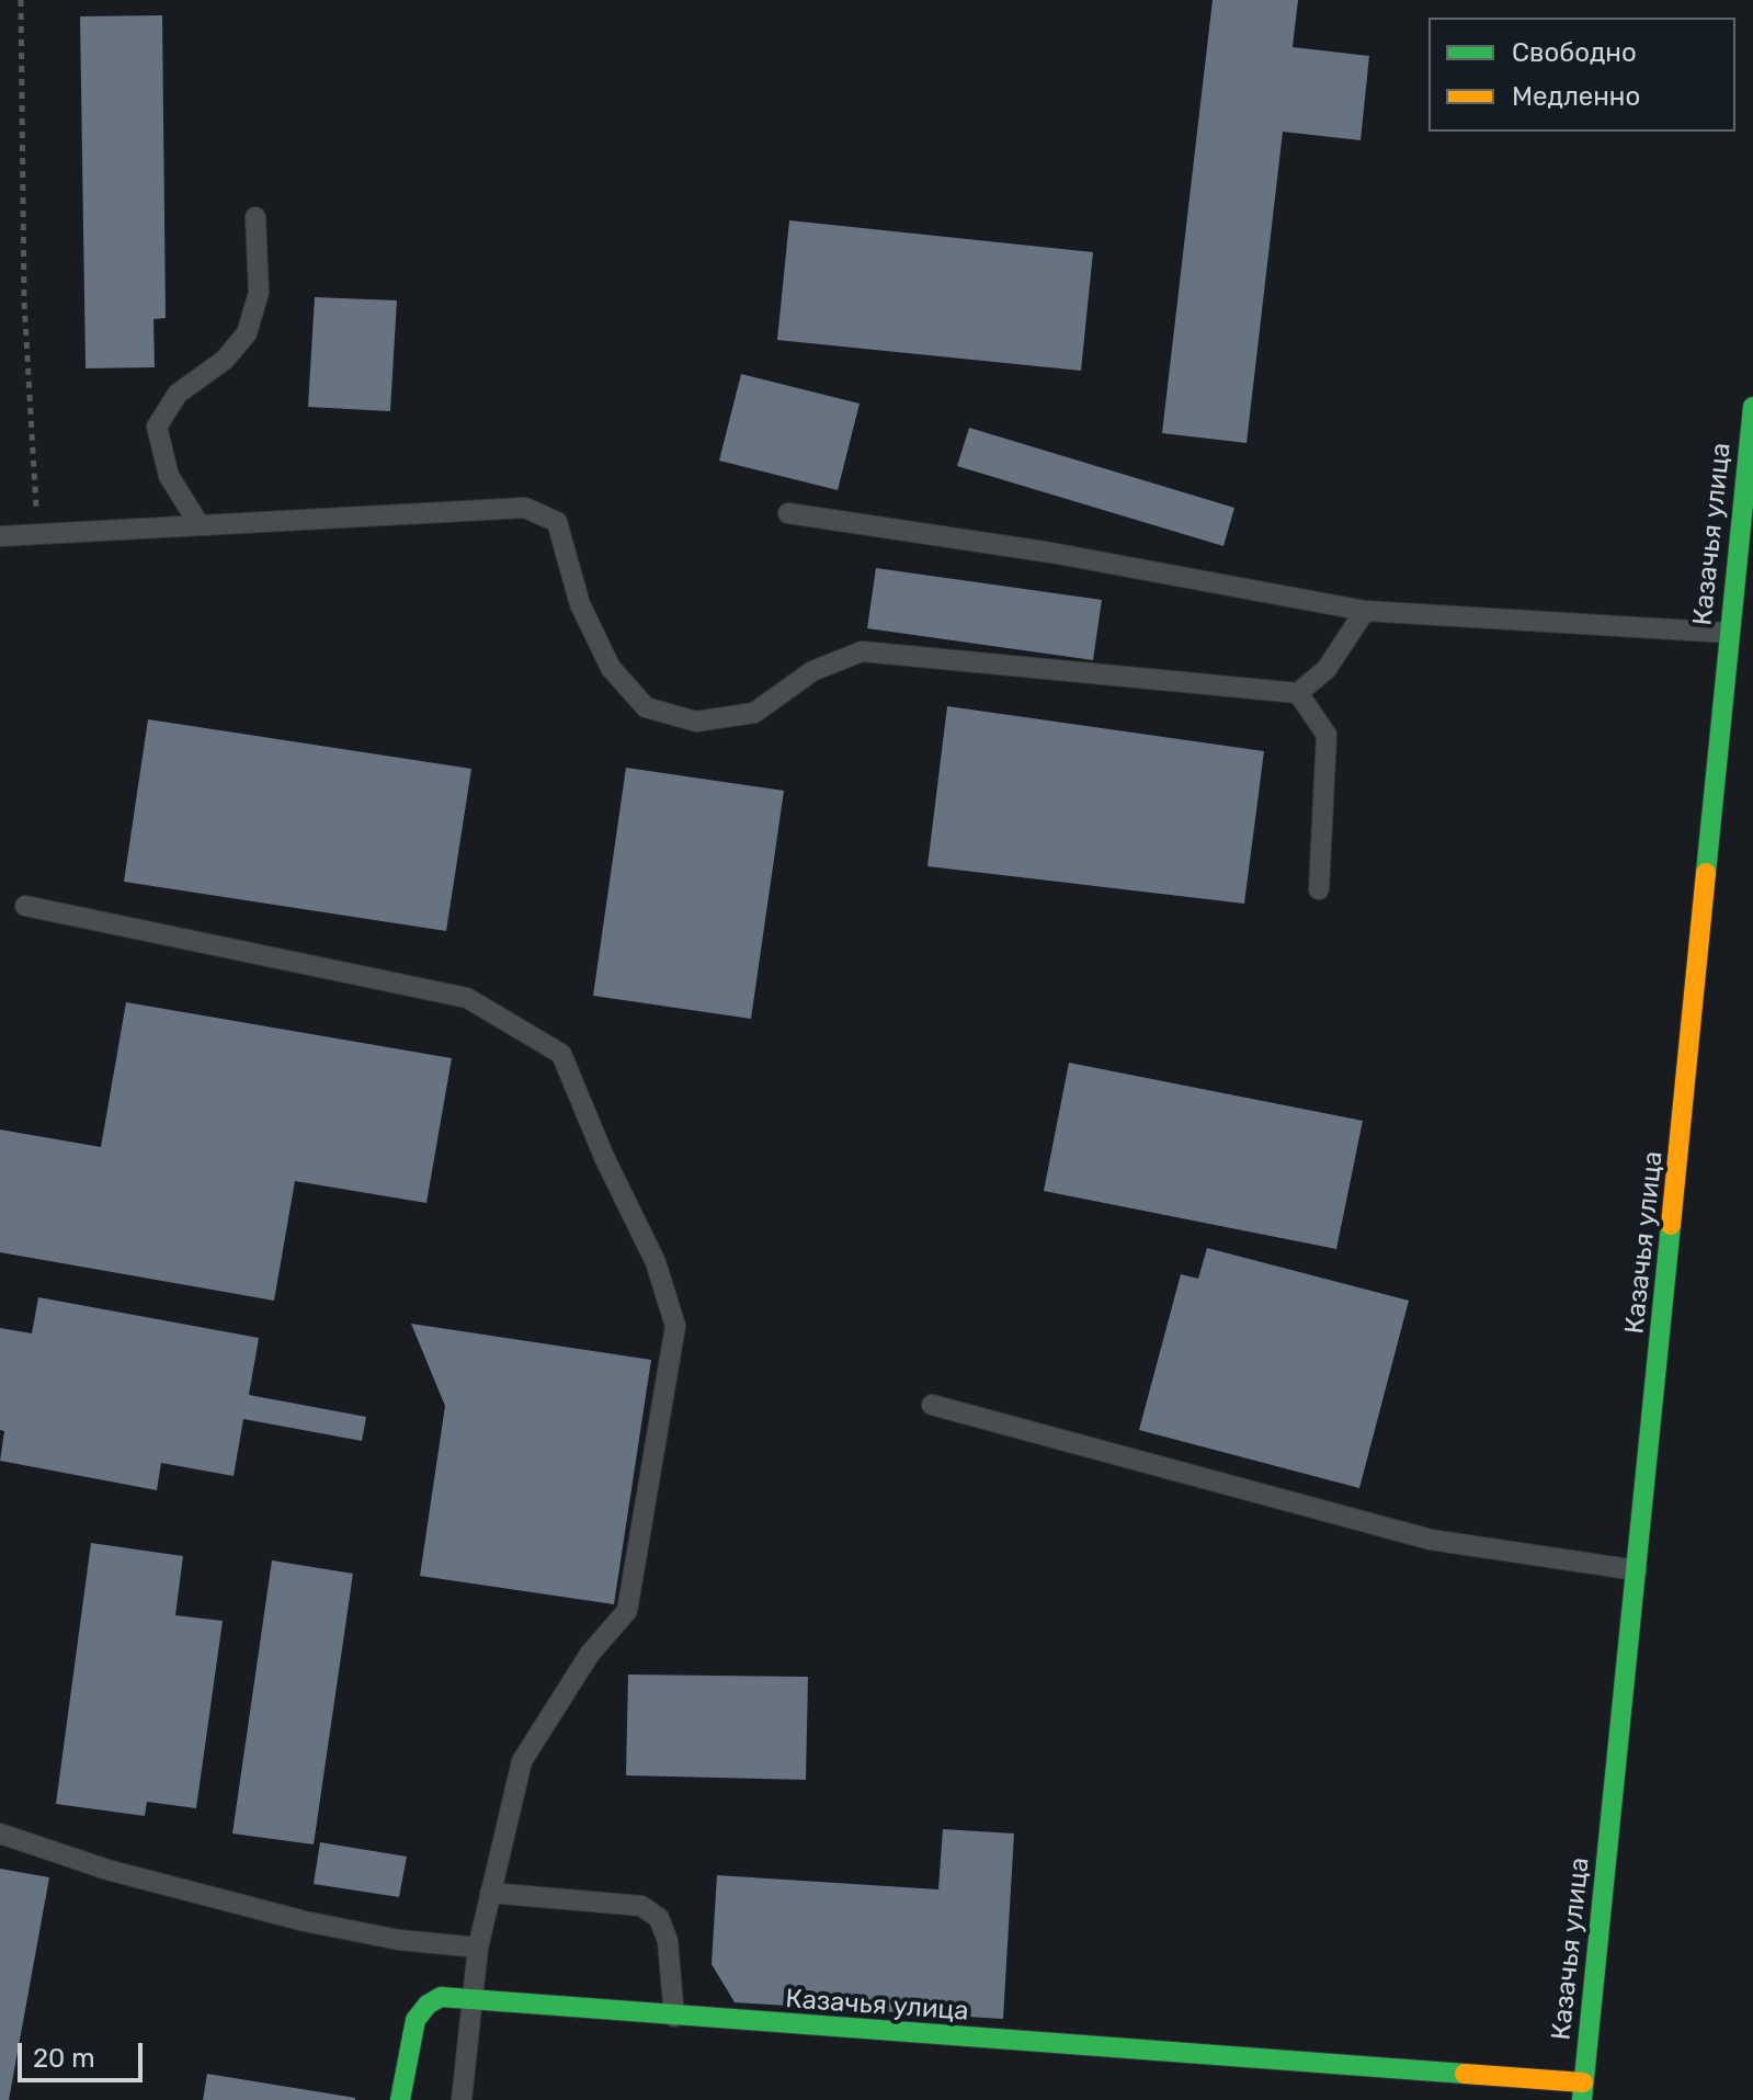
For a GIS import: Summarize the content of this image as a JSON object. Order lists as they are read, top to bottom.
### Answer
{
  "streets": {
    "street": ["Казачья улица"]
  },
  "legend": ["Свободно", "Медленно"],
  "scale_bar": "20 m"
}
